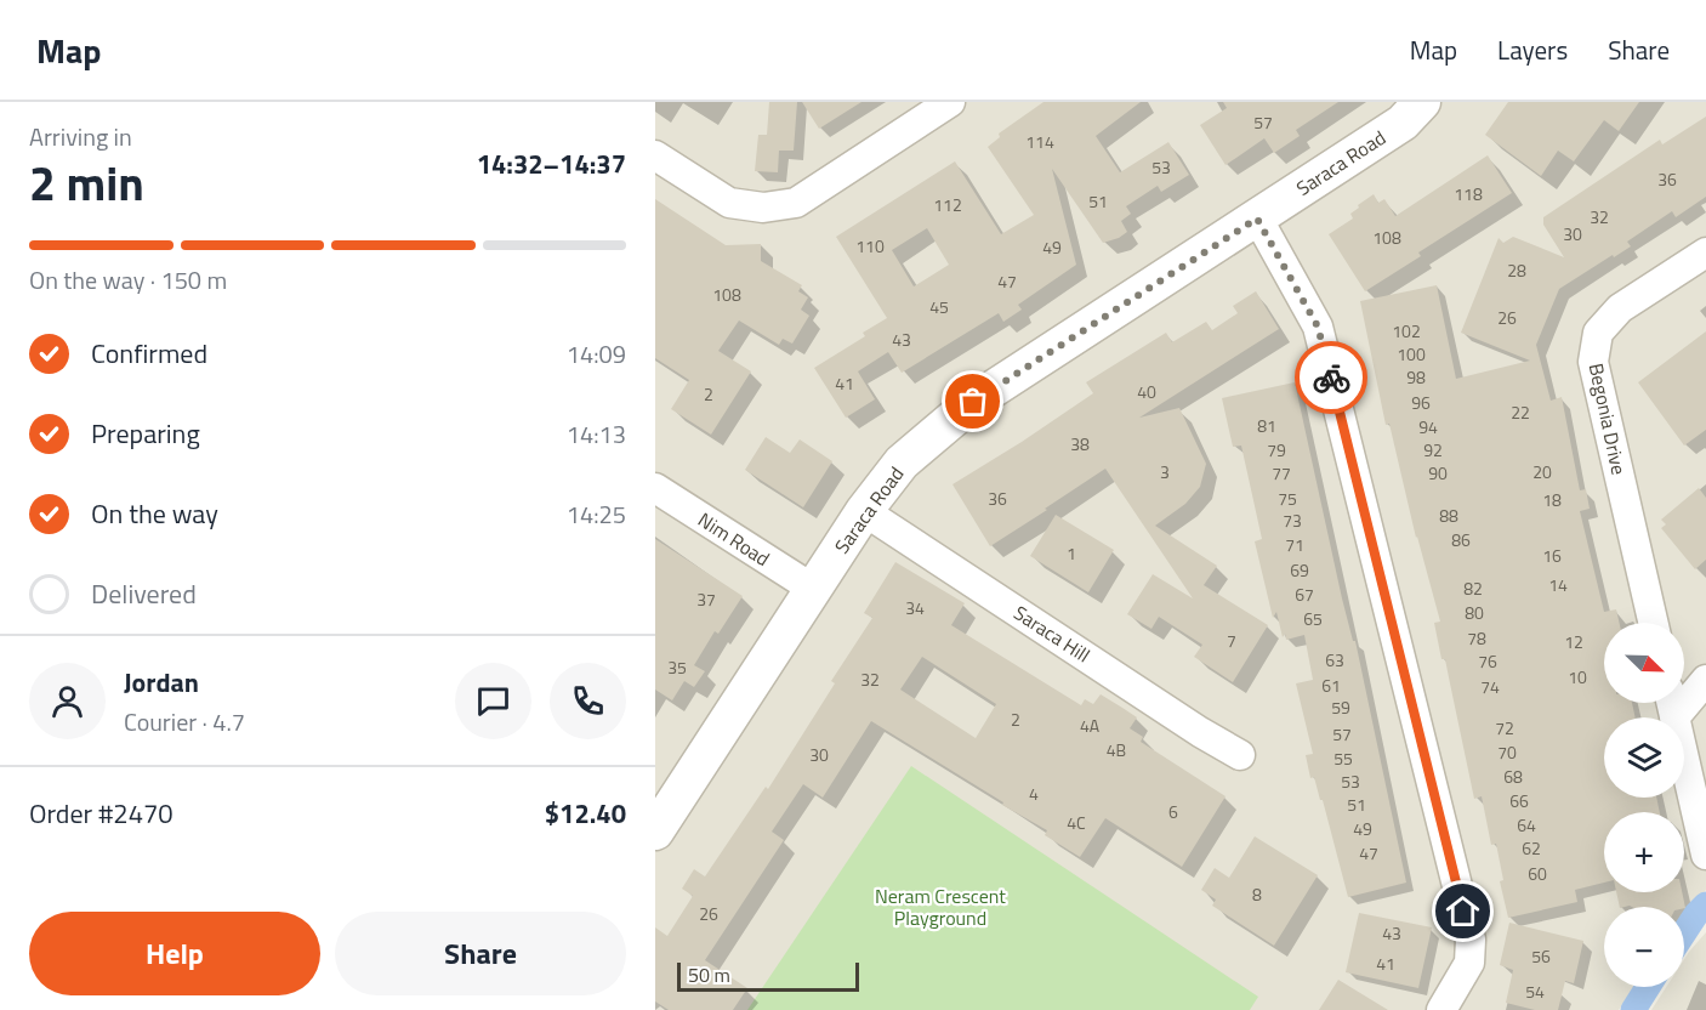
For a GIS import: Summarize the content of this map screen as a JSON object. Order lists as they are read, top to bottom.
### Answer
{
  "streets": {
    "street": [
      "Saraca Road",
      "Begonia Drive",
      "Nim Road",
      "Saraca Hill"
    ]
  },
  "crossings": [
    ["Saraca Road", "Nim Road"],
    ["Saraca Road", "Saraca Hill"]
  ],
  "parks": ["Neram Crescent Playground"],
  "house_numbers": [
    "57",
    "114",
    "53",
    "36",
    "118",
    "51",
    "112",
    "32",
    "30",
    "108",
    "110",
    "49",
    "28",
    "47",
    "108",
    "45",
    "26",
    "102",
    "43",
    "100",
    "98",
    "41",
    "40",
    "2",
    "96",
    "22",
    "81",
    "94",
    "38",
    "79",
    "92",
    "3",
    "20",
    "77",
    "90",
    "36",
    "75",
    "18",
    "88",
    "73",
    "86",
    "71",
    "1",
    "16",
    "69",
    "14",
    "82",
    "67",
    "37",
    "34",
    "80",
    "65",
    "78",
    "7",
    "12",
    "63",
    "76",
    "35",
    "10",
    "32",
    "61",
    "74",
    "59",
    "2",
    "4A",
    "72",
    "57",
    "4B",
    "70",
    "30",
    "55",
    "68",
    "53",
    "4",
    "66",
    "51",
    "6",
    "4C",
    "64",
    "49",
    "62",
    "47",
    "60",
    "8",
    "26",
    "43",
    "56",
    "41",
    "54"
  ],
  "scale_bar": "50 m",
  "north": "bottom right",
  "page": {
    "header": "Map",
    "nav": ["Map", "Layers", "Share"],
    "heading": ["2 min", "Arriving in", "14:32–14:37"],
    "panel": [
      "Jordan",
      "Courier · 4.7",
      "Order #2470",
      "$12.40"
    ],
    "bar": "On the way · 150 m",
    "list": [
      ["Confirmed", "14:09"],
      ["Preparing", "14:13"],
      ["On the way", "14:25"],
      "Delivered"
    ],
    "map_buttons": ["+", "−"],
    "buttons": ["Help", "Share"],
    "scale": "50 m"
  }
}
